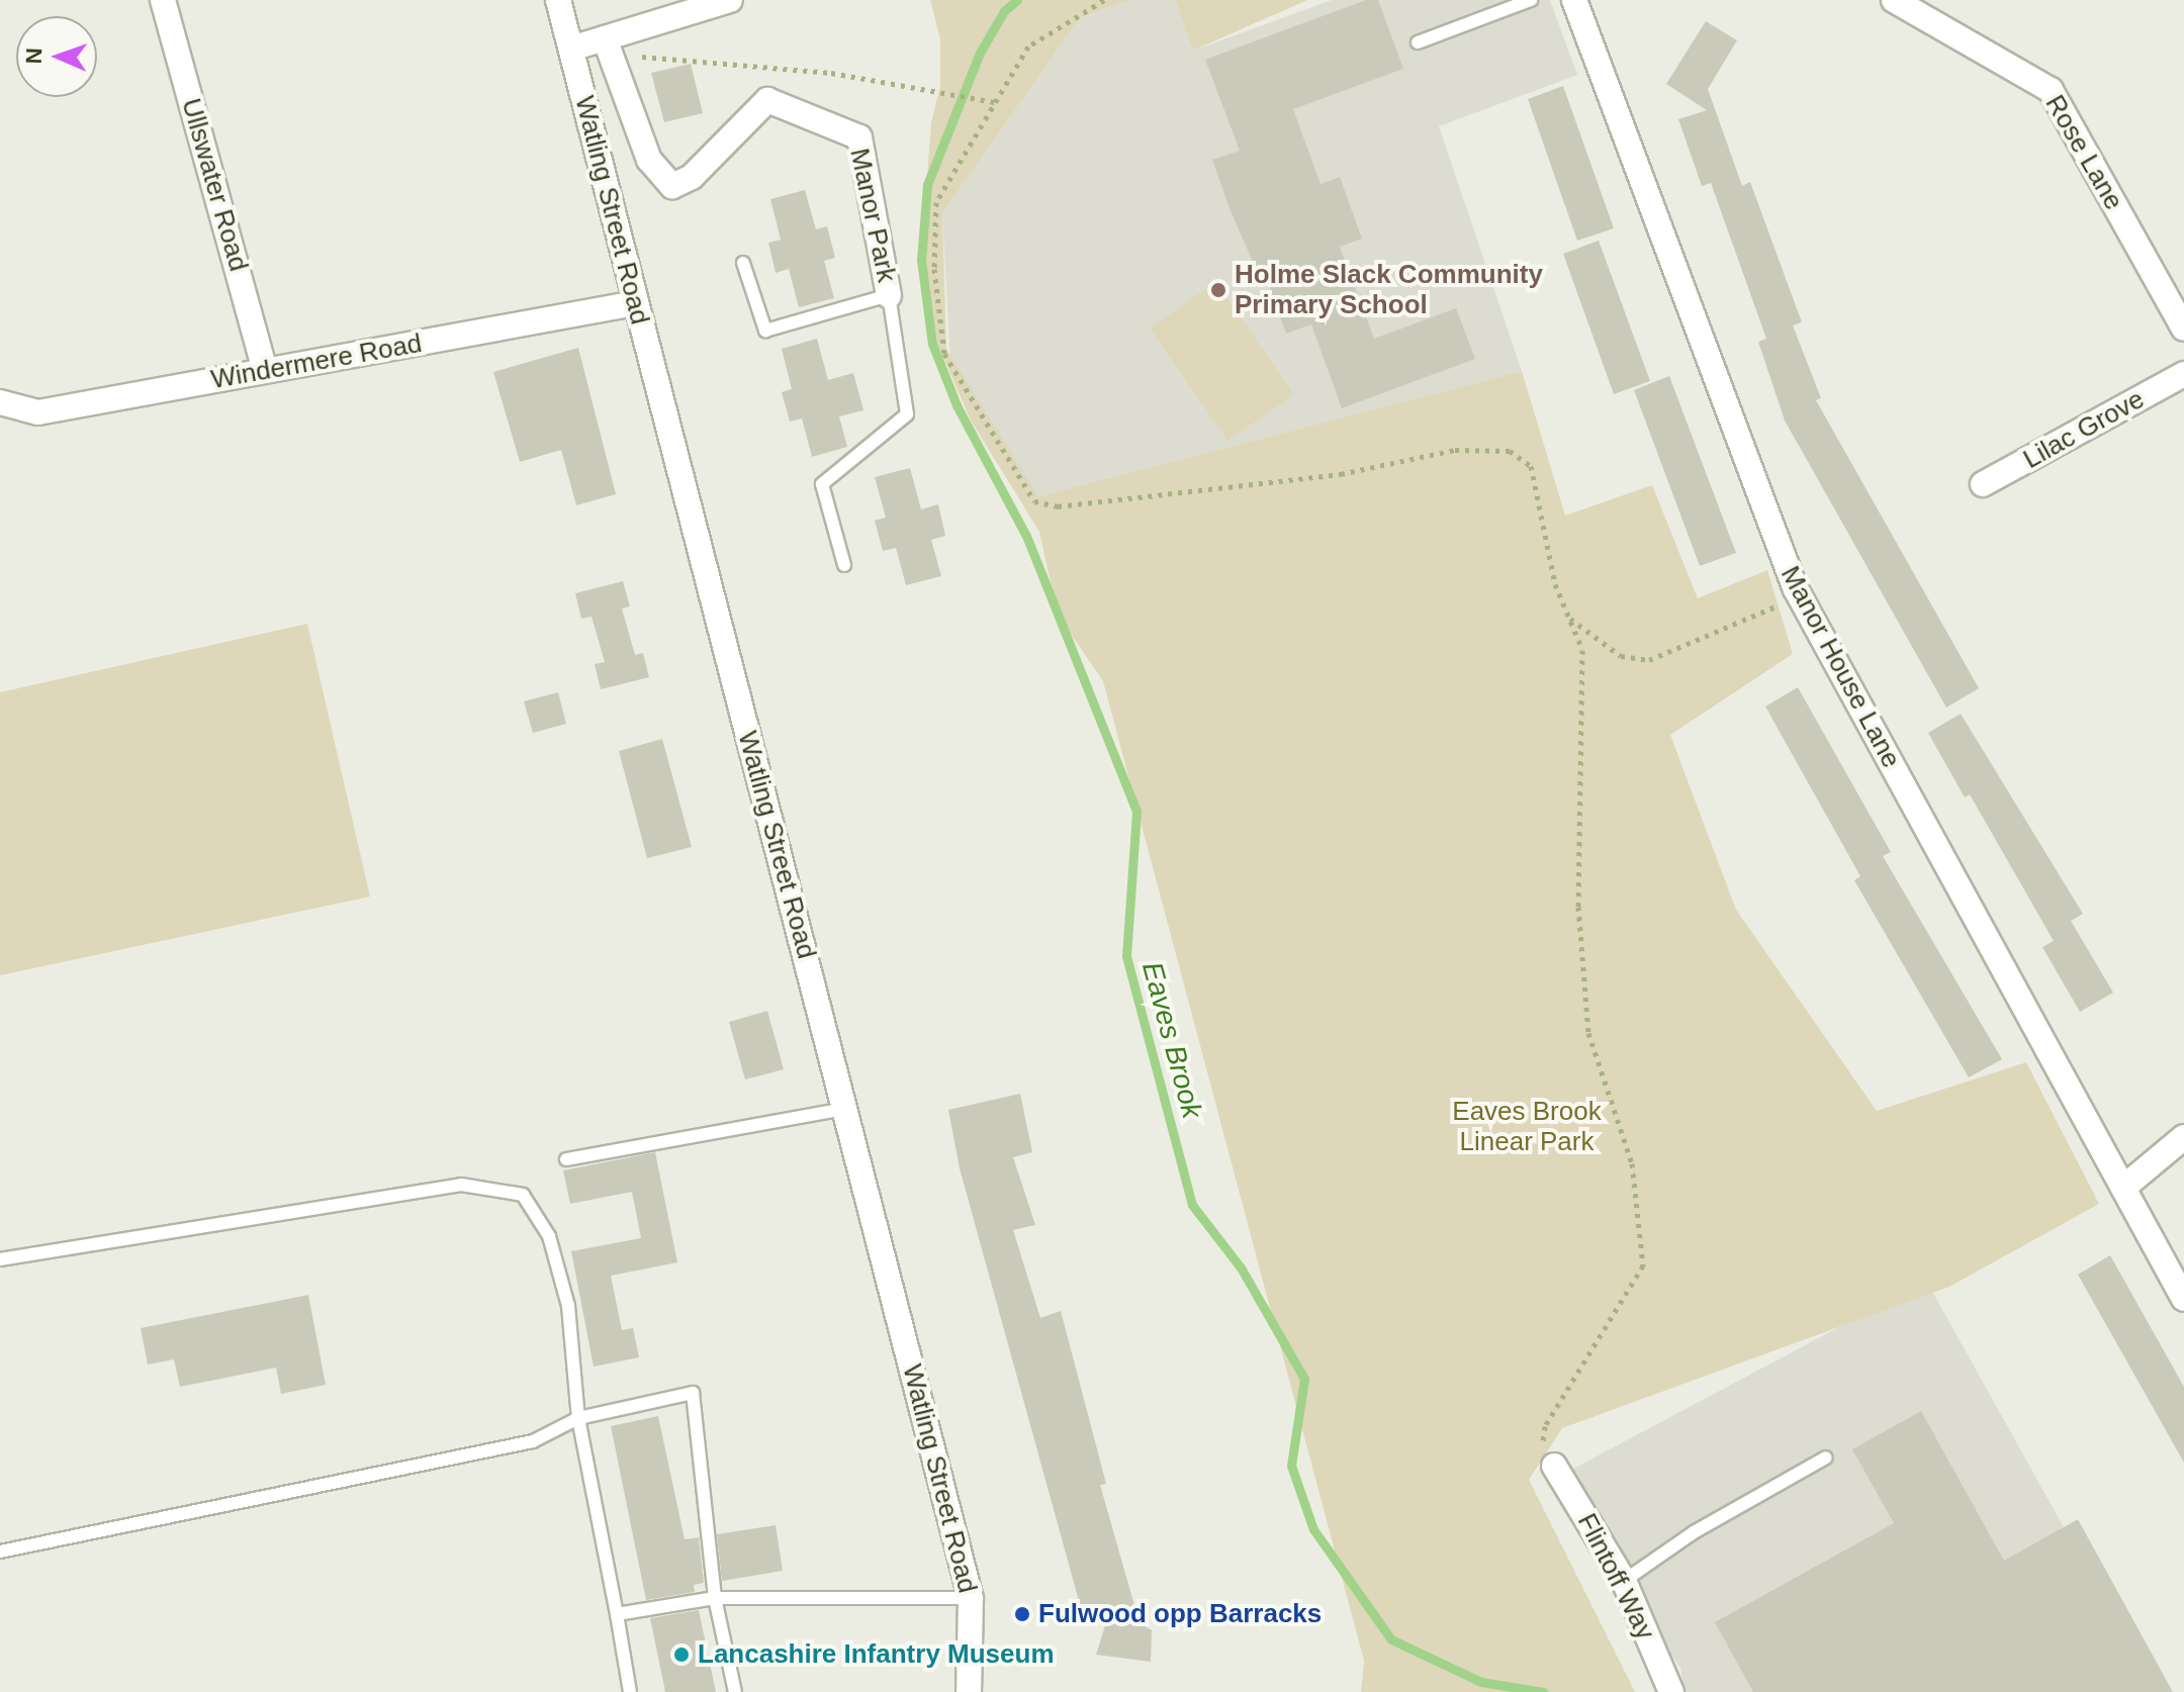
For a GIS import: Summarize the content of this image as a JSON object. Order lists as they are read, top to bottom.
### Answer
{
  "streets": {
    "street": [
      "Rose Lane",
      "Ullswater Road",
      "Watling Street Road",
      "Manor Park",
      "Windermere Road",
      "Lilac Grove",
      "Manor House Lane",
      "Flintoff Way"
    ]
  },
  "crossings": [
    ["Ullswater Road", "Windermere Road"],
    ["Watling Street Road", "Windermere Road"]
  ],
  "water": ["Eaves Brook"],
  "parks": ["Eaves Brook Linear Park"],
  "places": ["Holme Slack Community Primary School", "Fulwood opp Barracks", "Lancashire Infantry Museum"],
  "north": "left"
}
